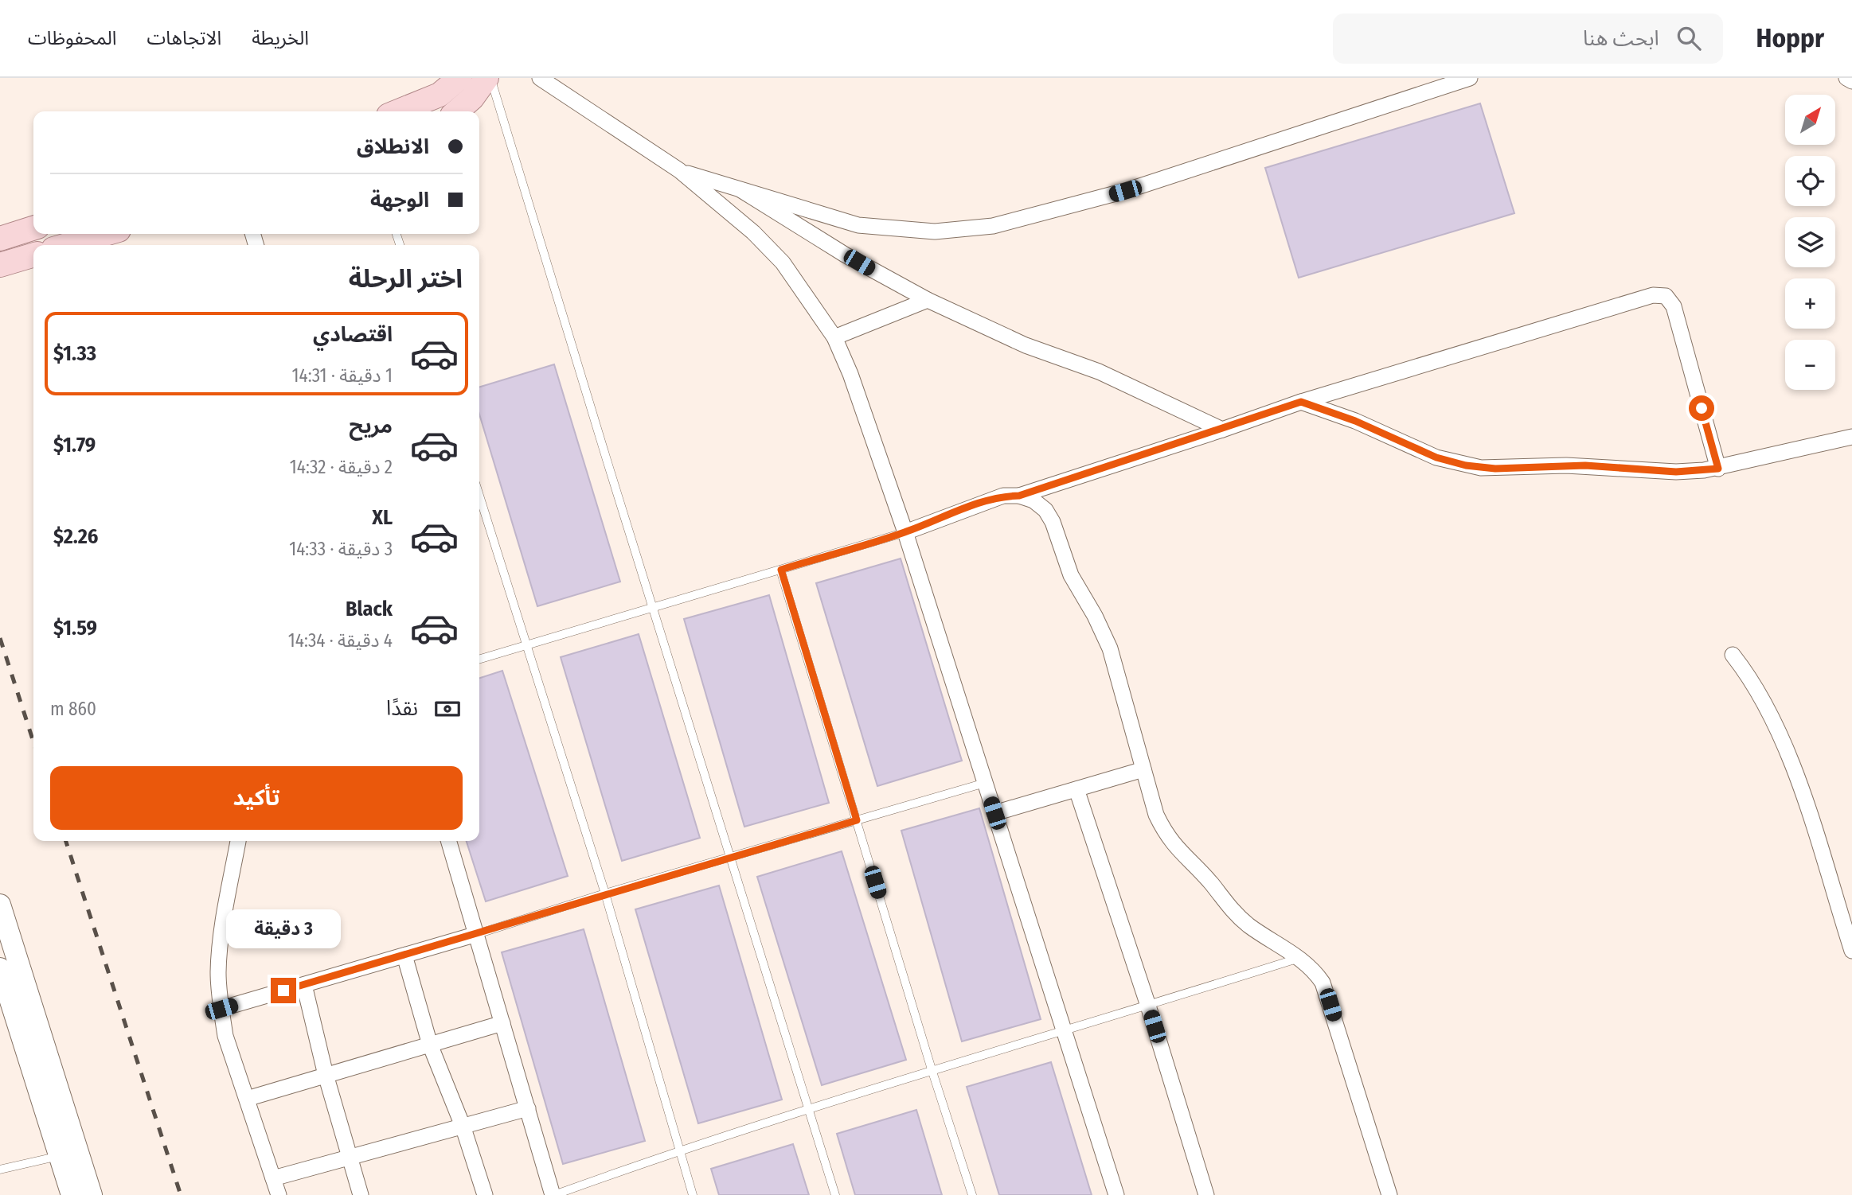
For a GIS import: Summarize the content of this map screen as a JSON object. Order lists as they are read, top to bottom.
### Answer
{
  "north": "top right",
  "page": {
    "header": "Hoppr",
    "search": "ابحث هنا",
    "nav": ["الخريطة", "الاتجاهات", "المحفوظات"],
    "map_buttons": ["+", "−"],
    "banner": ["الانطلاق", "الوجهة"],
    "heading": "اختر الرحلة",
    "list": [
      {
        "name": "اقتصادي",
        "note": "1 دقيقة · 14:31",
        "value": "$1.33"
      },
      {
        "name": "مريح",
        "note": "2 دقيقة · 14:32",
        "value": "$1.79"
      },
      {
        "name": "XL",
        "note": "3 دقيقة · 14:33",
        "value": "$2.26"
      },
      {
        "name": "Black",
        "note": "4 دقيقة · 14:34",
        "value": "$1.59"
      }
    ],
    "pay": ["نقدًا", "860 m"],
    "buttons": "تأكيد",
    "bubble": "3 دقيقة"
  }
}
